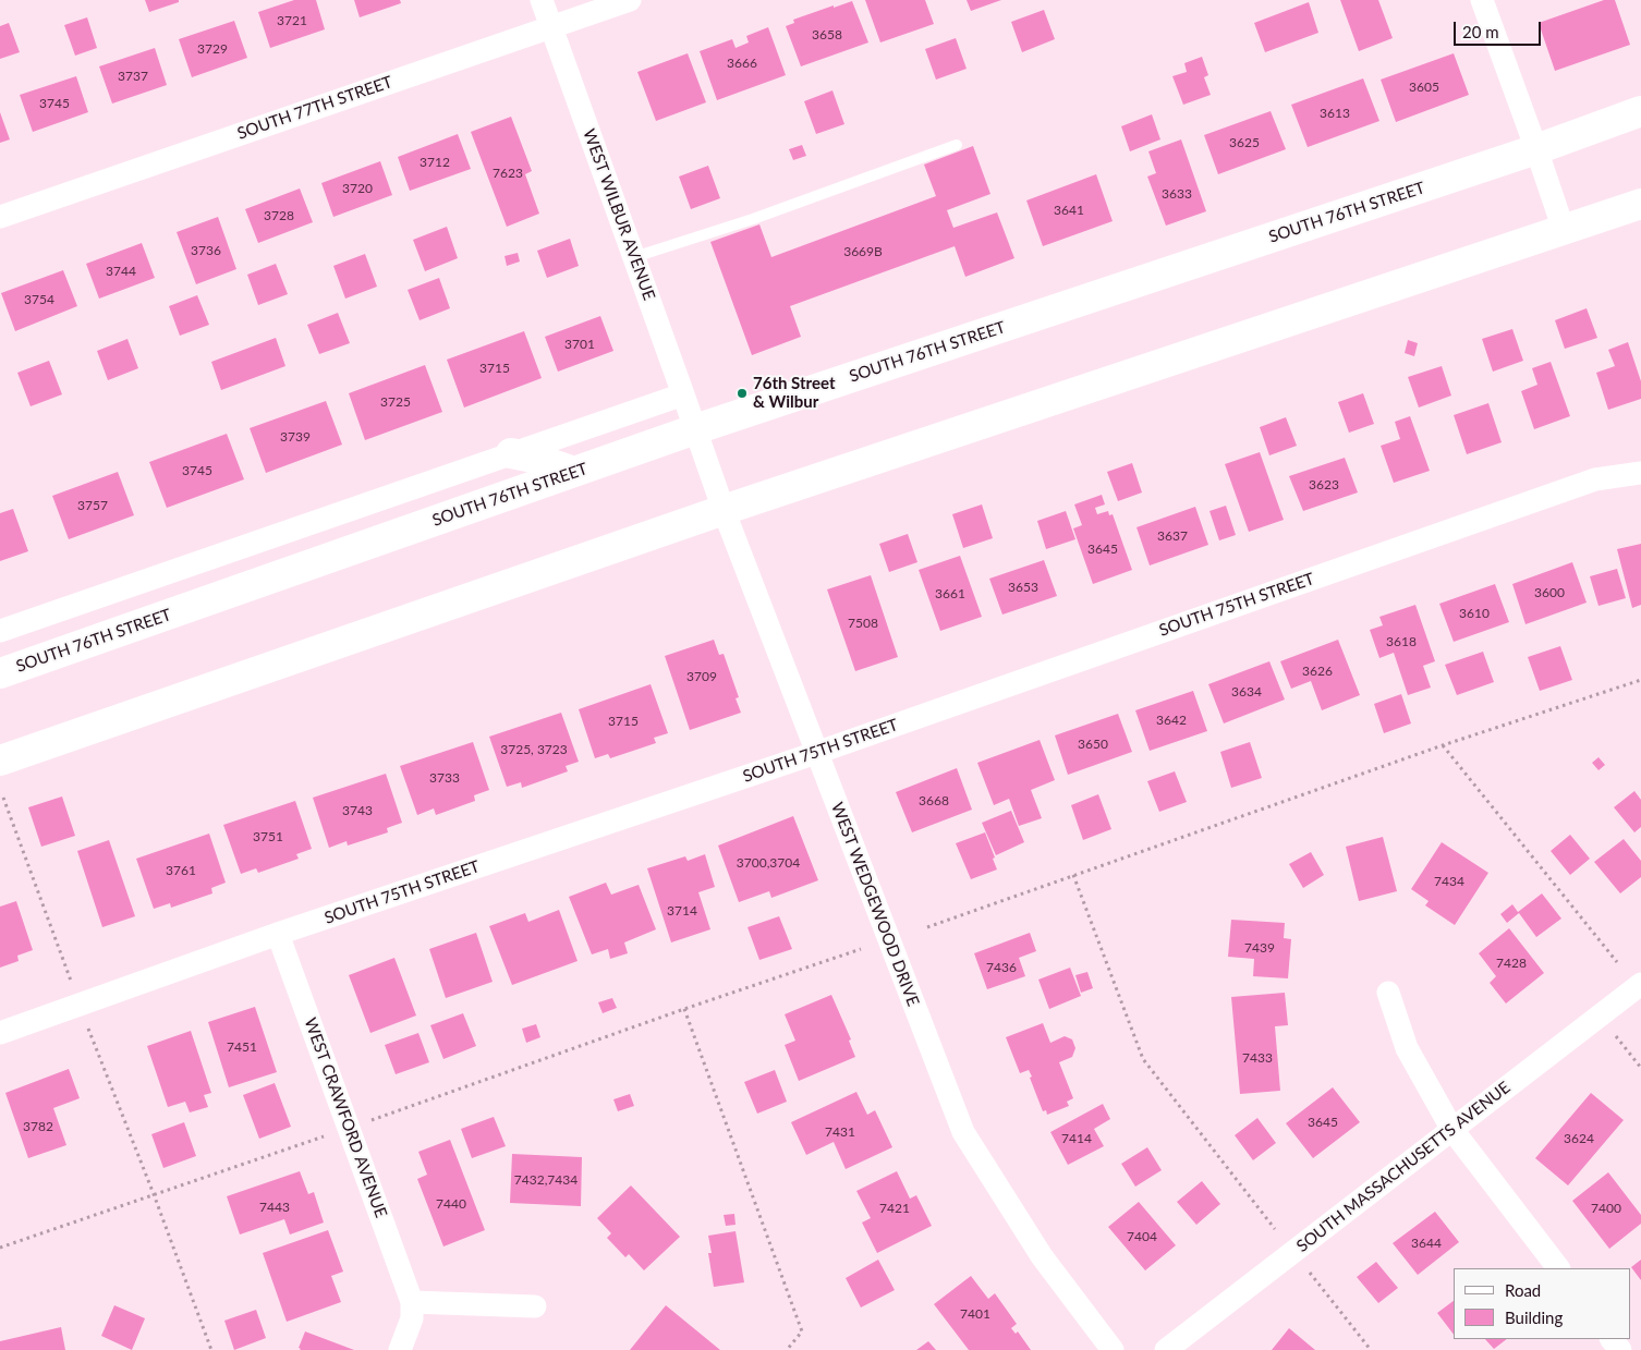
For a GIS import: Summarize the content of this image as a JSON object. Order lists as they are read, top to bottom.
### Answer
{
  "streets": {
    "main road": ["SOUTH 76TH STREET"],
    "street": [
      "SOUTH 77TH STREET",
      "WEST WILBUR AVENUE",
      "SOUTH 75TH STREET",
      "WEST WEDGEWOOD DRIVE",
      "WEST CRAWFORD AVENUE",
      "SOUTH MASSACHUSETTS AVENUE"
    ]
  },
  "crossings": [
    ["SOUTH 77TH STREET", "WEST WILBUR AVENUE"],
    ["SOUTH 76TH STREET", "WEST WILBUR AVENUE"],
    ["SOUTH 76TH STREET", "WEST WEDGEWOOD DRIVE"],
    ["WEST WILBUR AVENUE", "WEST WEDGEWOOD DRIVE"],
    ["SOUTH 75TH STREET", "WEST WEDGEWOOD DRIVE"],
    ["SOUTH 75TH STREET", "WEST CRAWFORD AVENUE"]
  ],
  "places": ["76th Street & Wilbur"],
  "house_numbers": [
    "3721",
    "3658",
    "3729",
    "3666",
    "3737",
    "3605",
    "3745",
    "3613",
    "3625",
    "3712",
    "7623",
    "3720",
    "3633",
    "3641",
    "3728",
    "3736",
    "3669B",
    "3744",
    "3754",
    "3701",
    "3715",
    "3725",
    "3739",
    "3745",
    "3623",
    "3757",
    "3637",
    "3645",
    "3653",
    "3600",
    "3661",
    "3610",
    "7508",
    "3618",
    "3626",
    "3709",
    "3634",
    "3642",
    "3715",
    "3650",
    "3725, 3723",
    "3733",
    "3668",
    "3743",
    "3751",
    "3700,3704",
    "3761",
    "7434",
    "3714",
    "7439",
    "7428",
    "7436",
    "7451",
    "7433",
    "3645",
    "3782",
    "7431",
    "7414",
    "3624",
    "7432,7434",
    "7440",
    "7443",
    "7421",
    "7400",
    "7404",
    "3644",
    "7401"
  ],
  "legend": ["Road", "Building"],
  "scale_bar": "20 m"
}
